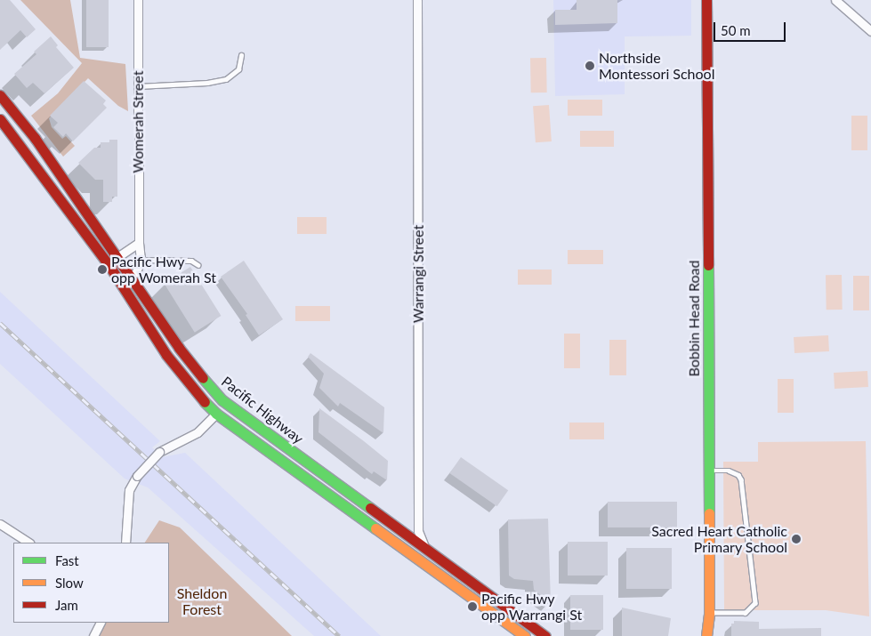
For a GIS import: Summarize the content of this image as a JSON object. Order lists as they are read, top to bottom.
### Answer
{
  "streets": {
    "main road": ["Bobbin Head Road", "Pacific Highway"],
    "street": ["Womerah Street", "Warrangi Street"]
  },
  "crossings": [
    ["Warrangi Street", "Pacific Highway"]
  ],
  "parks": ["Sheldon Forest"],
  "places": [
    "Northside Montessori School",
    "Pacific Hwy opp Womerah St",
    "Sacred Heart Catholic Primary School",
    "Pacific Hwy opp Warrangi St"
  ],
  "legend": ["Fast", "Slow", "Jam"],
  "scale_bar": "50 m"
}
